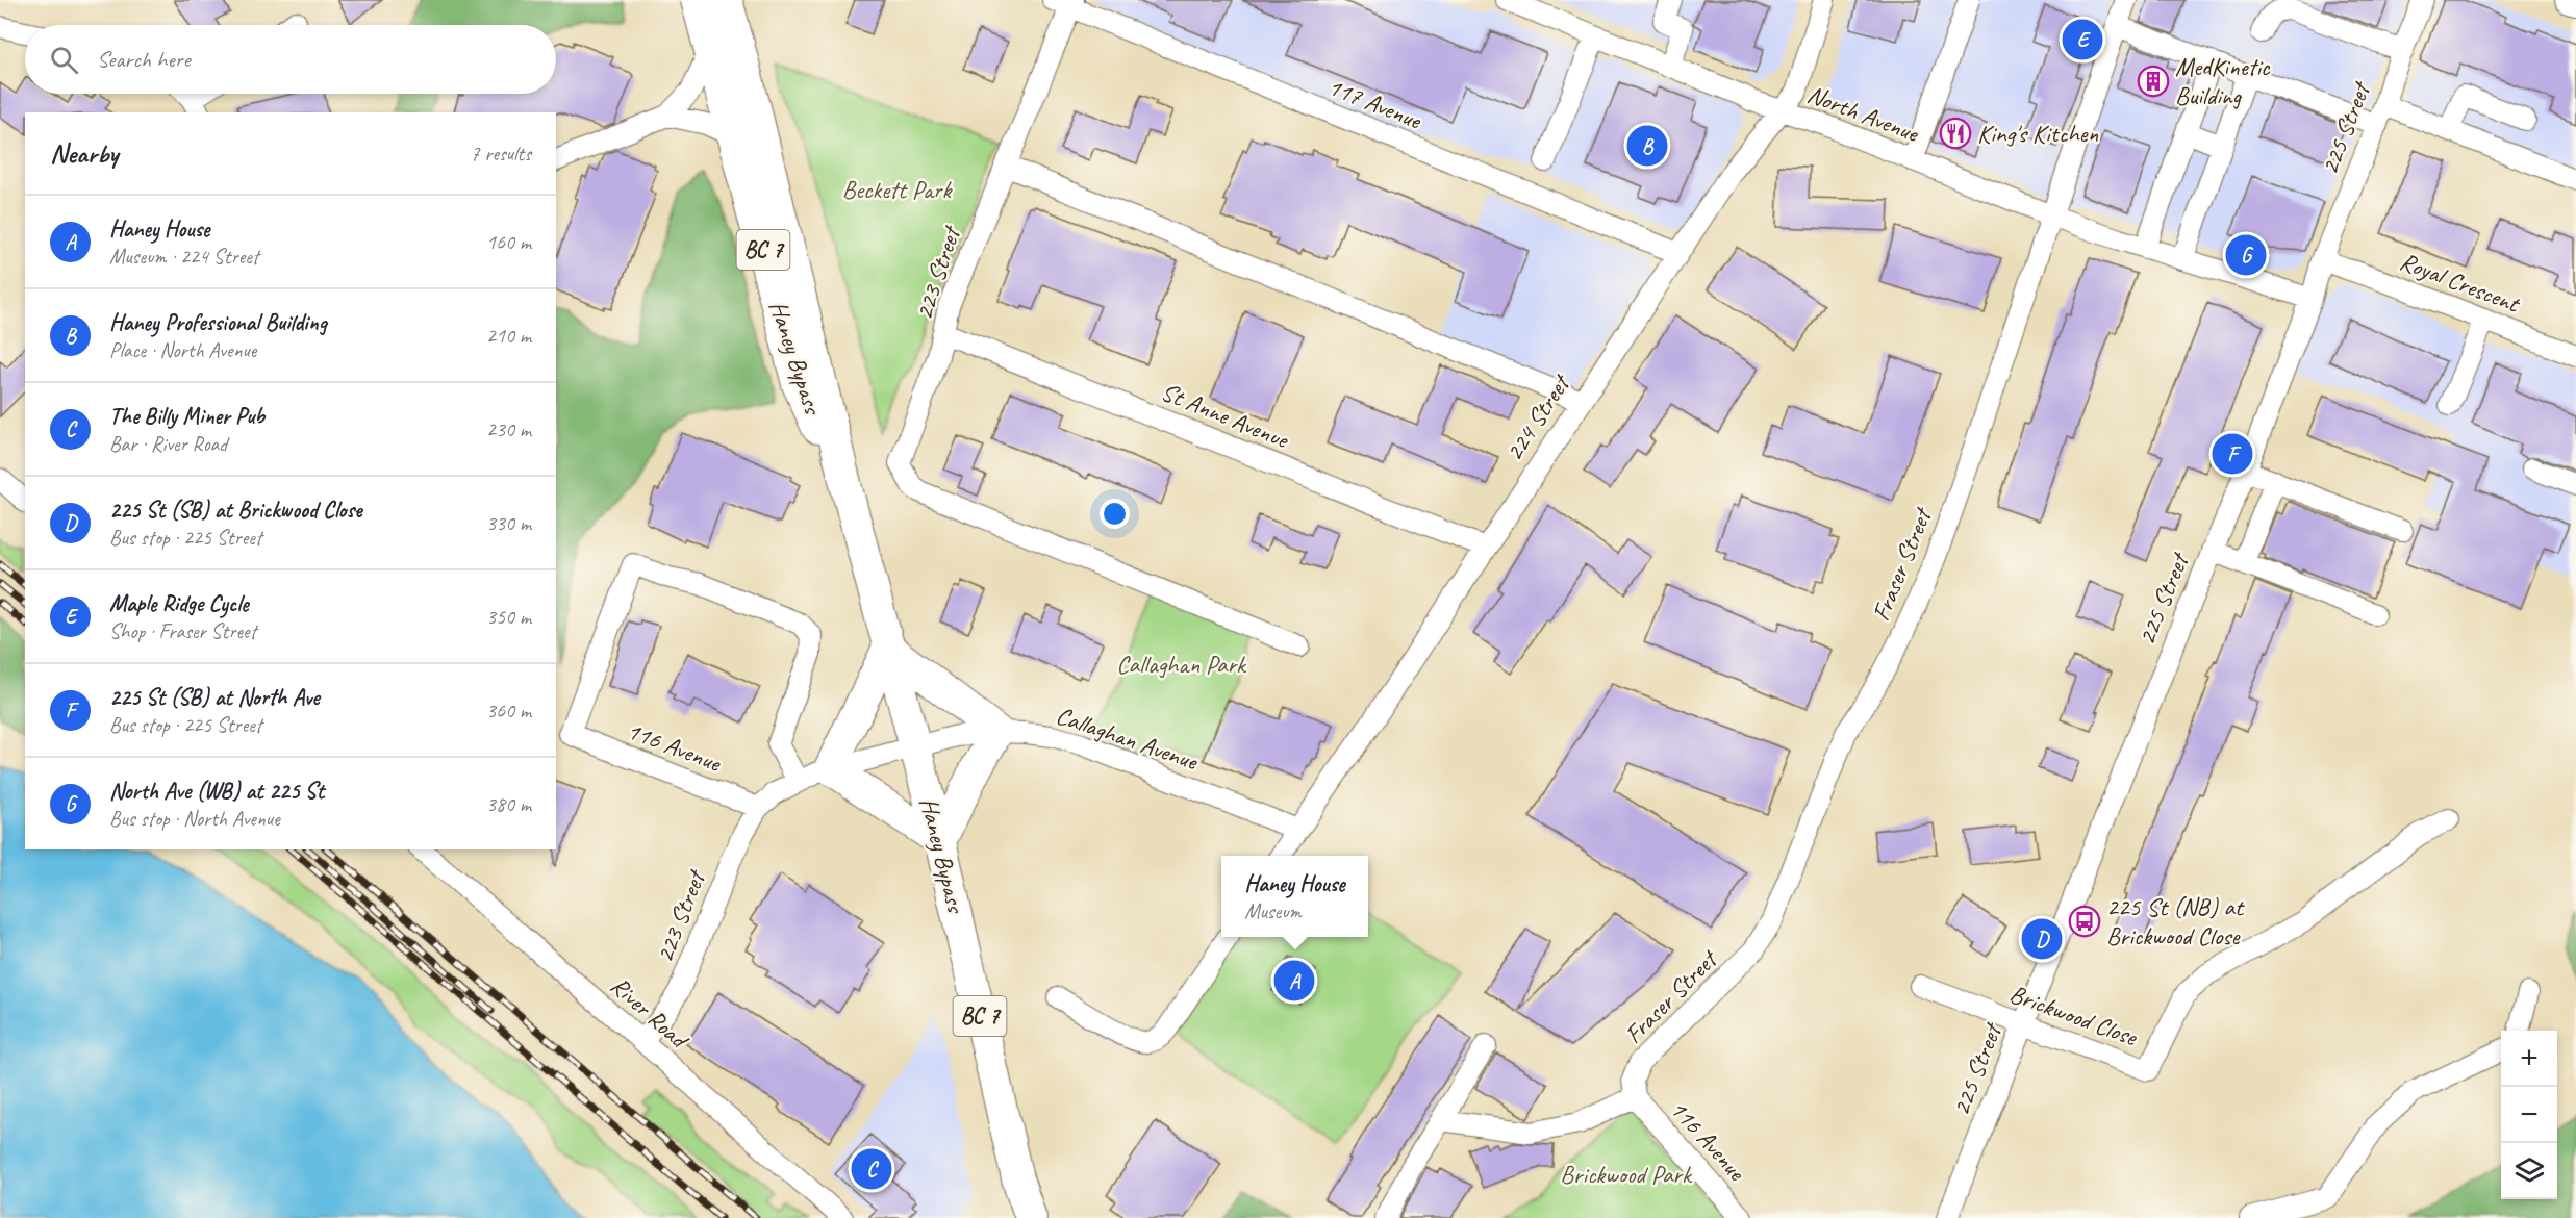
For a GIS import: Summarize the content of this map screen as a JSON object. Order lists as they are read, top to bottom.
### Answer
{
  "streets": {
    "highway": ["BC 7", "Haney Bypass"],
    "street": [
      "117 Avenue",
      "North Avenue",
      "225 Street",
      "223 Street",
      "Royal Crescent",
      "St Anne Avenue",
      "224 Street",
      "Fraser Street",
      "Callaghan Avenue",
      "116 Avenue",
      "River Road",
      "Brickwood Close"
    ]
  },
  "crossings": [
    ["117 Avenue", "223 Street"],
    ["117 Avenue", "224 Street"],
    ["North Avenue", "225 Street"],
    ["North Avenue", "224 Street"],
    ["North Avenue", "Fraser Street"],
    ["225 Street", "Royal Crescent"],
    ["225 Street", "Brickwood Close"],
    ["223 Street", "St Anne Avenue"],
    ["223 Street", "Callaghan Avenue"],
    ["223 Street", "116 Avenue"],
    ["223 Street", "River Road"],
    ["Haney Bypass", "Callaghan Avenue"],
    ["St Anne Avenue", "224 Street"],
    ["224 Street", "Callaghan Avenue"],
    ["Fraser Street", "116 Avenue"],
    ["Callaghan Avenue", "116 Avenue"]
  ],
  "parks": ["Beckett Park", "Callaghan Park", "Brickwood Park"],
  "places": {
    "building": ["MedKinetic Building"],
    "restaurant": ["King's Kitchen"],
    "bus stop": ["225 St (NB) at Brickwood Close"]
  },
  "page": {
    "pins": [
      "E",
      "B",
      "G",
      "F",
      "D",
      "A",
      "C"
    ],
    "search": "Search here",
    "heading": ["Nearby", "7 results"],
    "list": [
      {
        "mark": "A",
        "name": "Haney House",
        "note": "Museum · 224 Street",
        "value": "160 m"
      },
      {
        "mark": "B",
        "name": "Haney Professional Building",
        "note": "Place · North Avenue",
        "value": "210 m"
      },
      {
        "mark": "C",
        "name": "The Billy Miner Pub",
        "note": "Bar · River Road",
        "value": "230 m"
      },
      {
        "mark": "D",
        "name": "225 St (SB) at Brickwood Close",
        "note": "Bus stop · 225 Street",
        "value": "330 m"
      },
      {
        "mark": "E",
        "name": "Maple Ridge Cycle",
        "note": "Shop · Fraser Street",
        "value": "350 m"
      },
      {
        "mark": "F",
        "name": "225 St (SB) at North Ave",
        "note": "Bus stop · 225 Street",
        "value": "360 m"
      },
      {
        "mark": "G",
        "name": "North Ave (WB) at 225 St",
        "note": "Bus stop · North Avenue",
        "value": "380 m"
      }
    ],
    "popup": ["Haney House", "Museum"],
    "map_buttons": ["+", "−"]
  }
}
